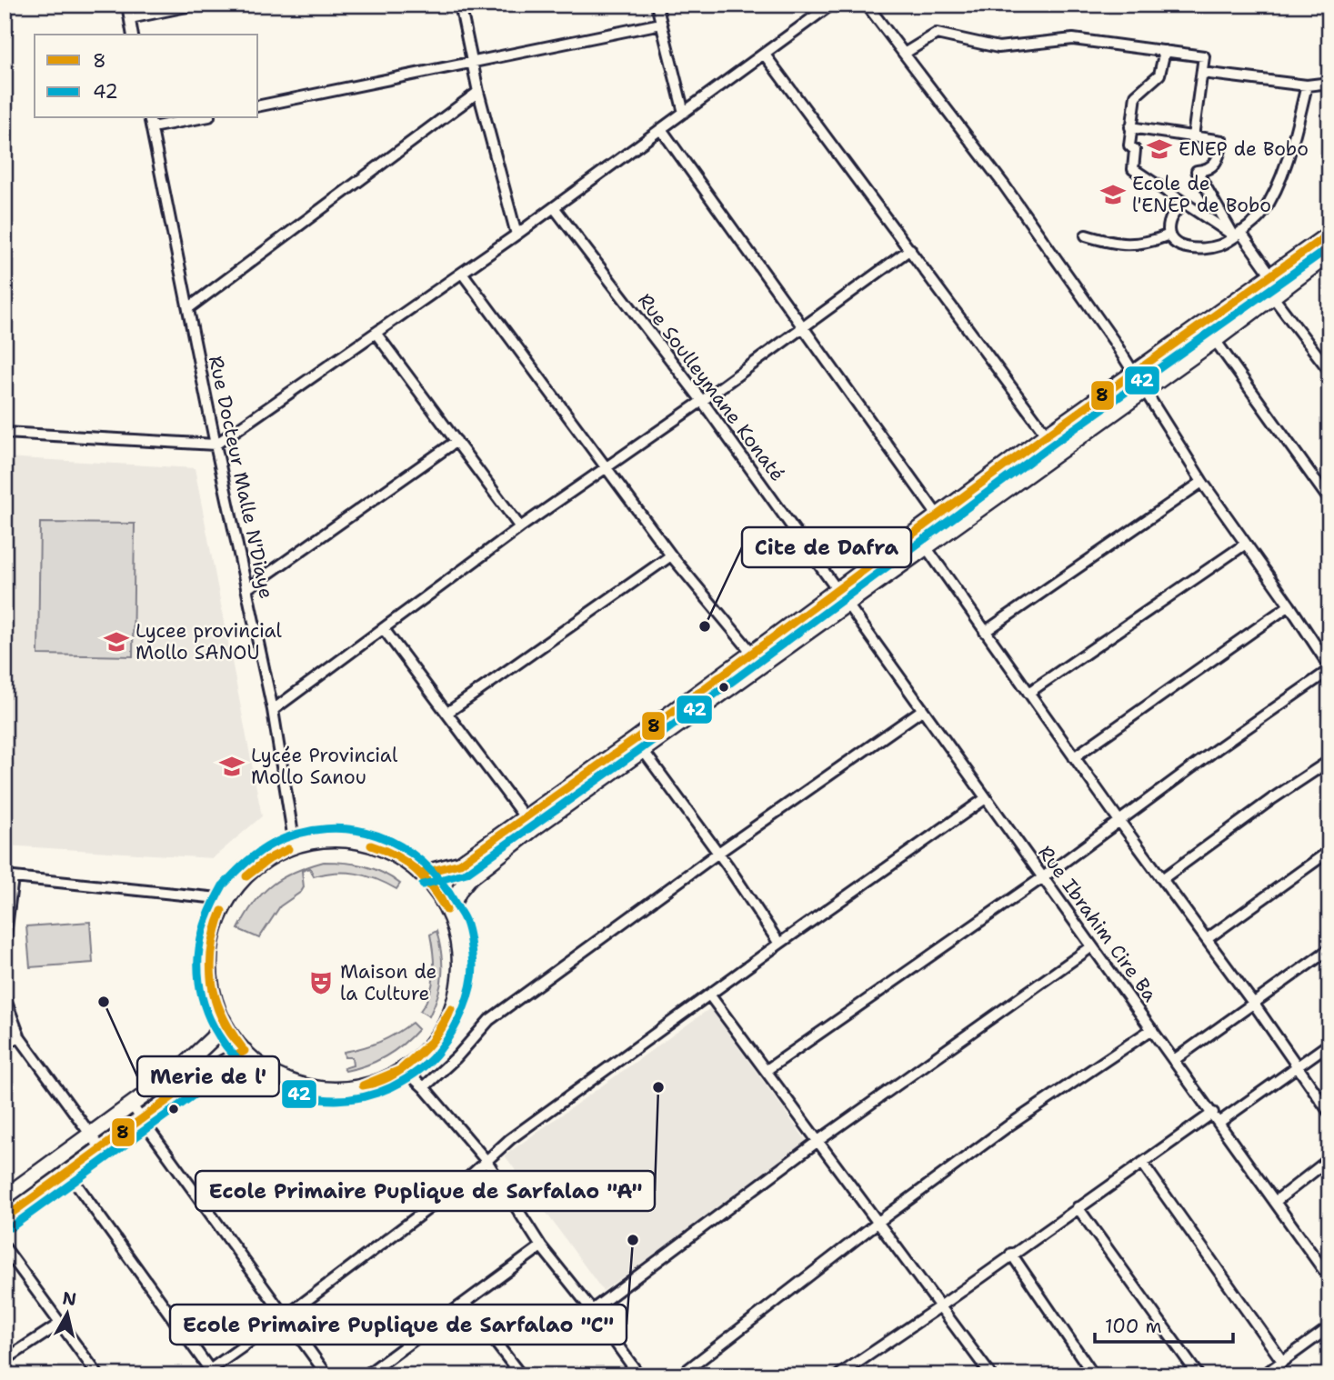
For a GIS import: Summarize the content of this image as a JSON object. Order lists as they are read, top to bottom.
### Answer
{
  "streets": {
    "street": ["Rue Soulleymane Konaté", "Rue Docteur Malle N'Diaye", "Rue Ibrahim Cire Ba"]
  },
  "crossings": [
    ["Rue Soulleymane Konaté", "Rue Ibrahim Cire Ba"]
  ],
  "places": {
    "school or university": [
      "ENEP de Bobo",
      "Ecole de l'ENEP de Bobo",
      "Lycee provincial Mollo SANOU",
      "Lycée Provincial Mollo Sanou"
    ],
    "other": [
      "Cite de Dafra",
      "Merie de l'",
      "Ecole Primaire Puplique de Sarfalao \"A\"",
      "Ecole Primaire Puplique de Sarfalao \"C\""
    ],
    "theatre": ["Maison de la Culture"]
  },
  "lines": ["transit line 8", "transit line 42"],
  "legend": ["8", "42"],
  "scale_bar": "100 m",
  "north": "top"
}
